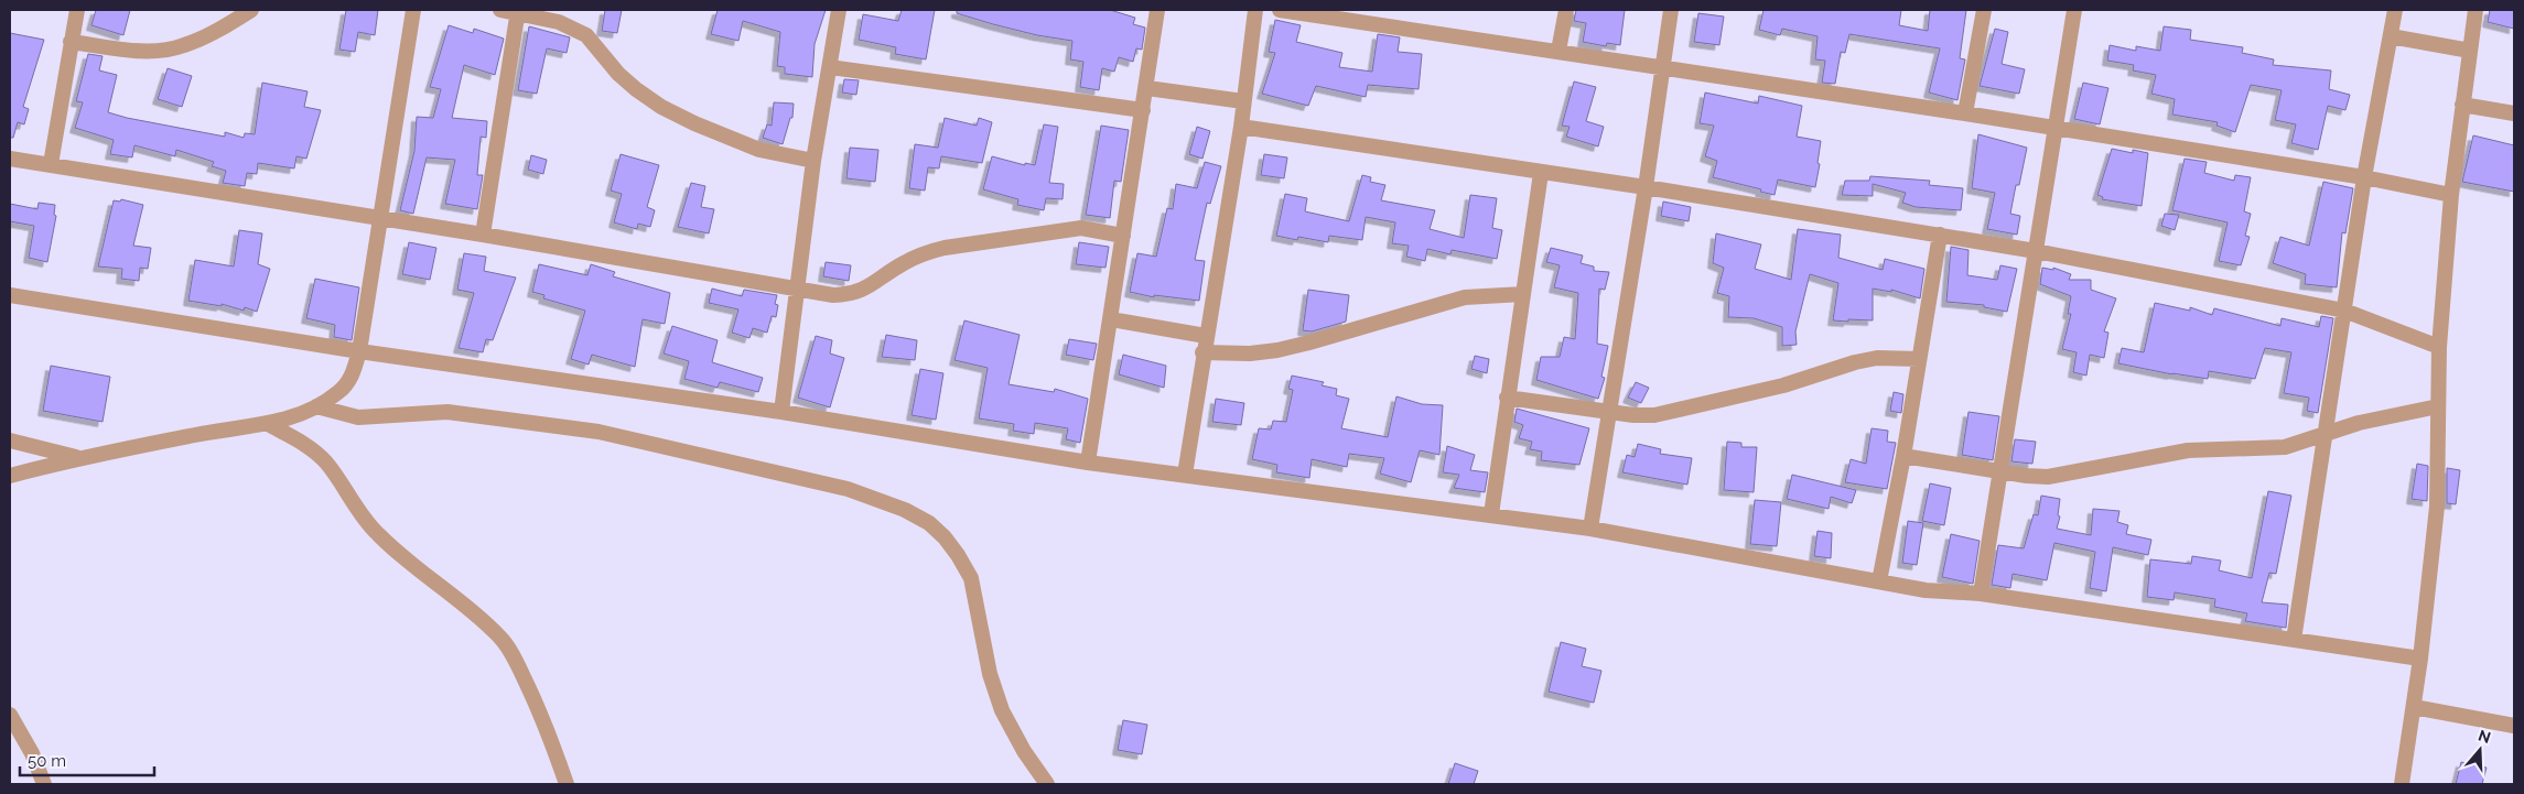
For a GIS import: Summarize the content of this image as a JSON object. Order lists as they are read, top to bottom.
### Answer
{
  "scale_bar": "50 m",
  "north": "top"
}
